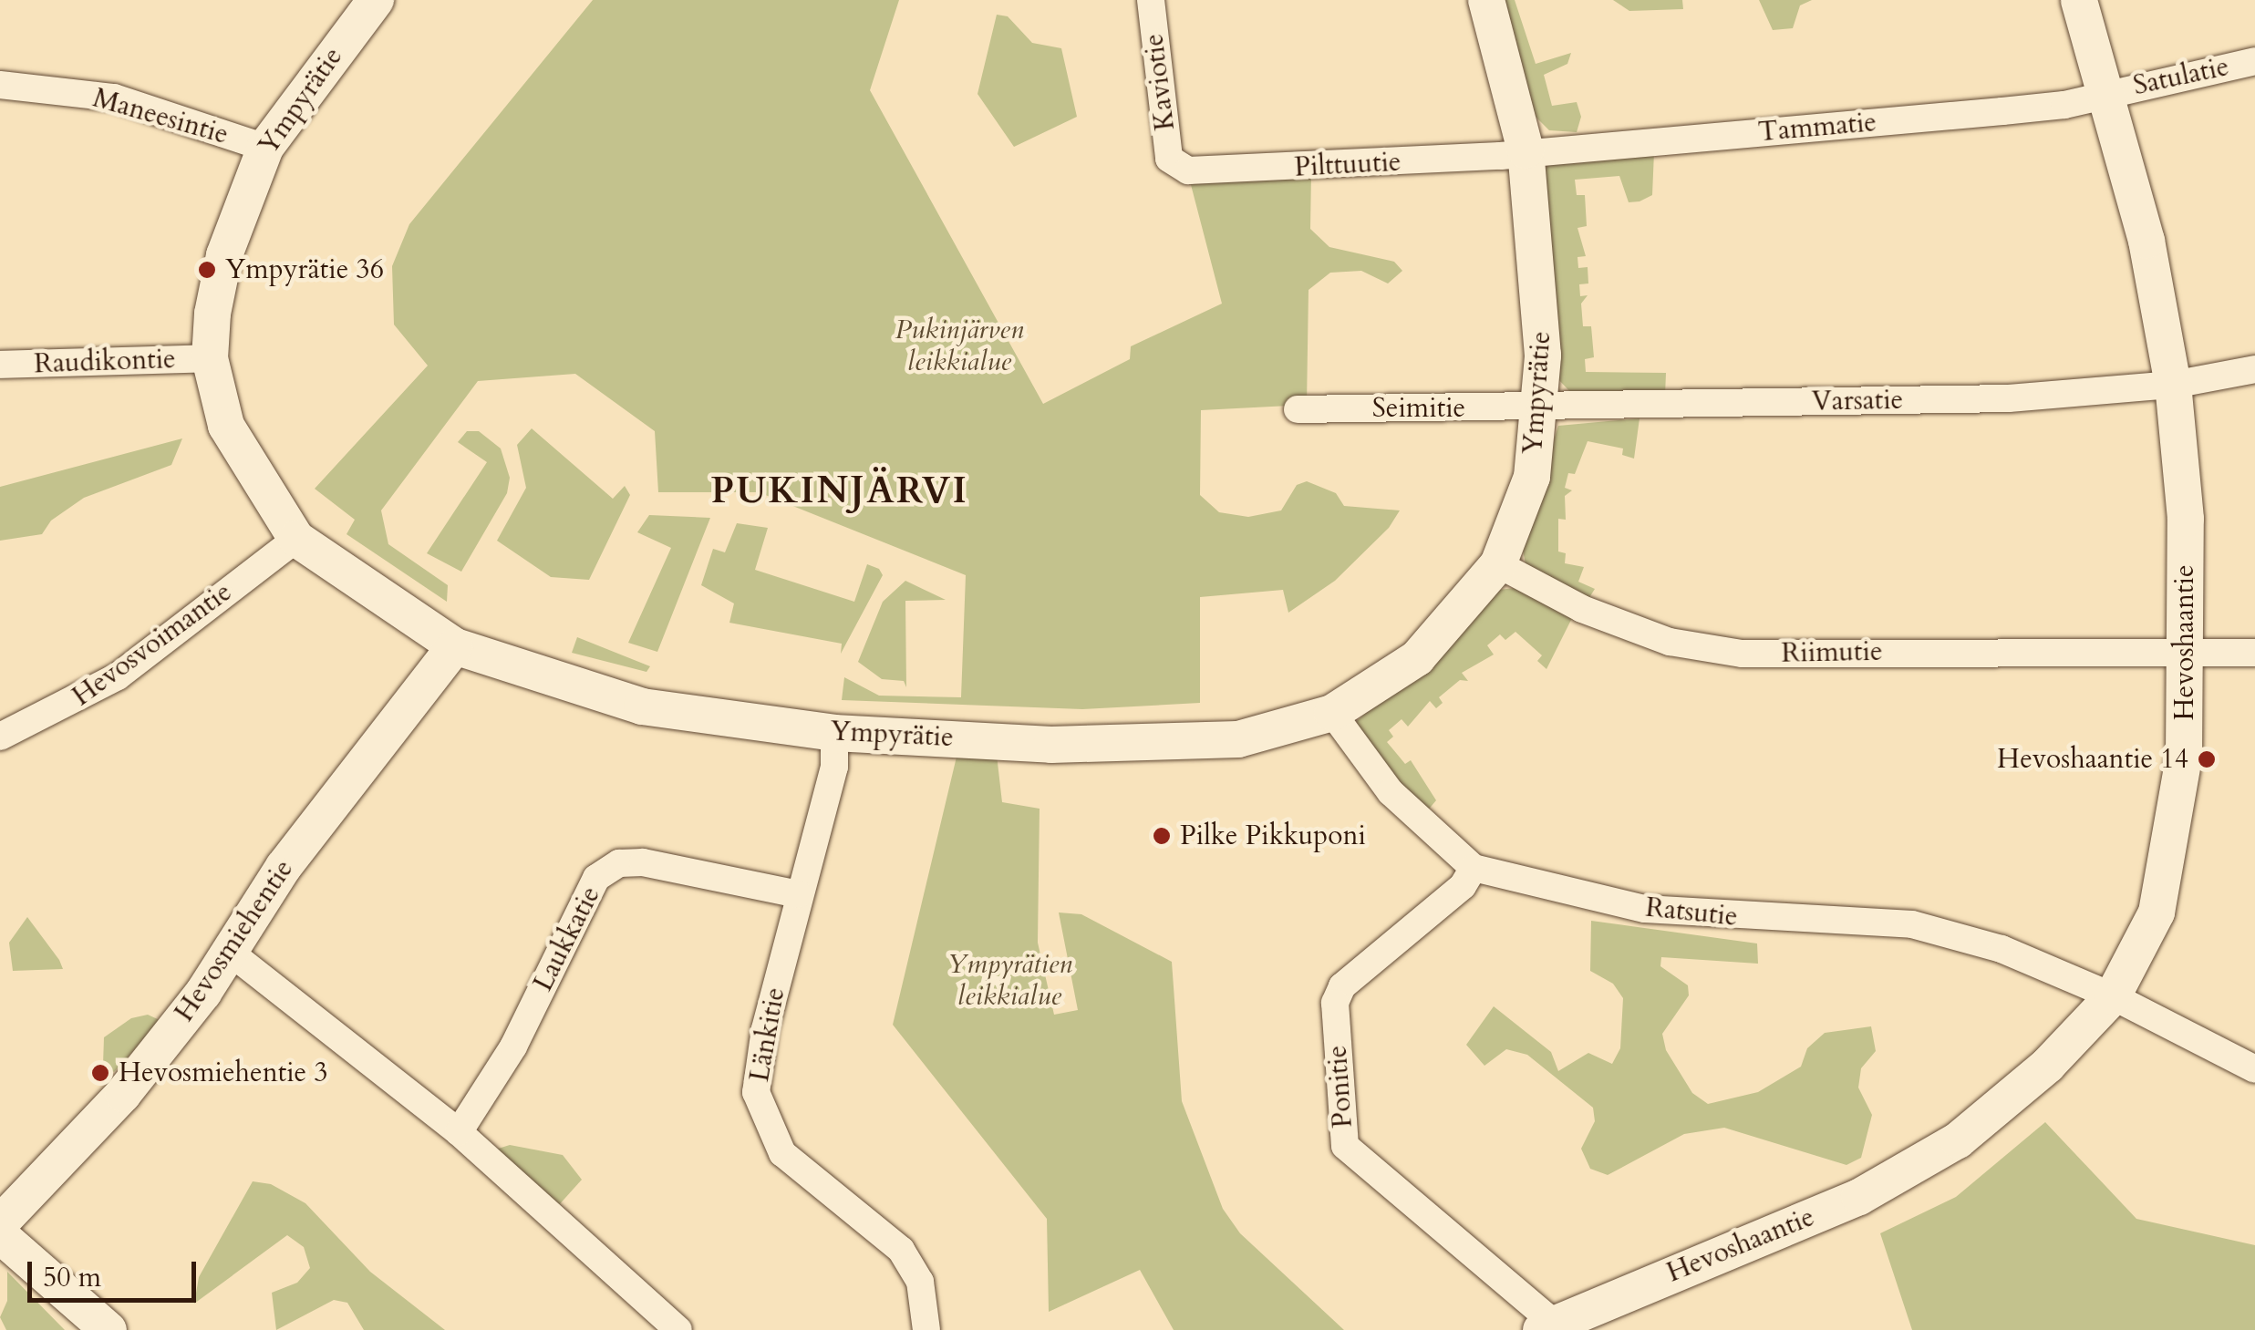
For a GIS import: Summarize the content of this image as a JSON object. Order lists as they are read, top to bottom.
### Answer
{
  "streets": {
    "street": [
      "Satulatie",
      "Kaviotie",
      "Ympyrätie",
      "Maneesintie",
      "Tammatie",
      "Pilttuutie",
      "Raudikontie",
      "Varsatie",
      "Seimitie",
      "Hevoshaantie",
      "Hevosvoimantie",
      "Riimutie",
      "Ratsutie",
      "Laukkatie",
      "Hevosmiehentie",
      "Länkitie",
      "Ponitie"
    ]
  },
  "crossings": [
    ["Satulatie", "Tammatie"],
    ["Satulatie", "Hevoshaantie"],
    ["Kaviotie", "Pilttuutie"],
    ["Ympyrätie", "Maneesintie"],
    ["Ympyrätie", "Tammatie"],
    ["Ympyrätie", "Pilttuutie"],
    ["Ympyrätie", "Raudikontie"],
    ["Ympyrätie", "Varsatie"],
    ["Ympyrätie", "Seimitie"],
    ["Ympyrätie", "Hevosvoimantie"],
    ["Ympyrätie", "Riimutie"],
    ["Ympyrätie", "Ratsutie"],
    ["Ympyrätie", "Hevosmiehentie"],
    ["Ympyrätie", "Länkitie"],
    ["Tammatie", "Pilttuutie"],
    ["Tammatie", "Hevoshaantie"],
    ["Varsatie", "Seimitie"],
    ["Varsatie", "Hevoshaantie"],
    ["Hevoshaantie", "Riimutie"],
    ["Hevoshaantie", "Ratsutie"],
    ["Hevoshaantie", "Ponitie"],
    ["Ratsutie", "Ponitie"],
    ["Laukkatie", "Länkitie"]
  ],
  "districts": ["PUKINJÄRVI"],
  "parks": ["Pukinjärven leikkialue", "Ympyrätien leikkialue"],
  "places": [
    "Ympyrätie 36",
    "Hevoshaantie 14",
    "Pilke Pikkuponi",
    "Hevosmiehentie 3"
  ],
  "scale_bar": "50 m"
}
